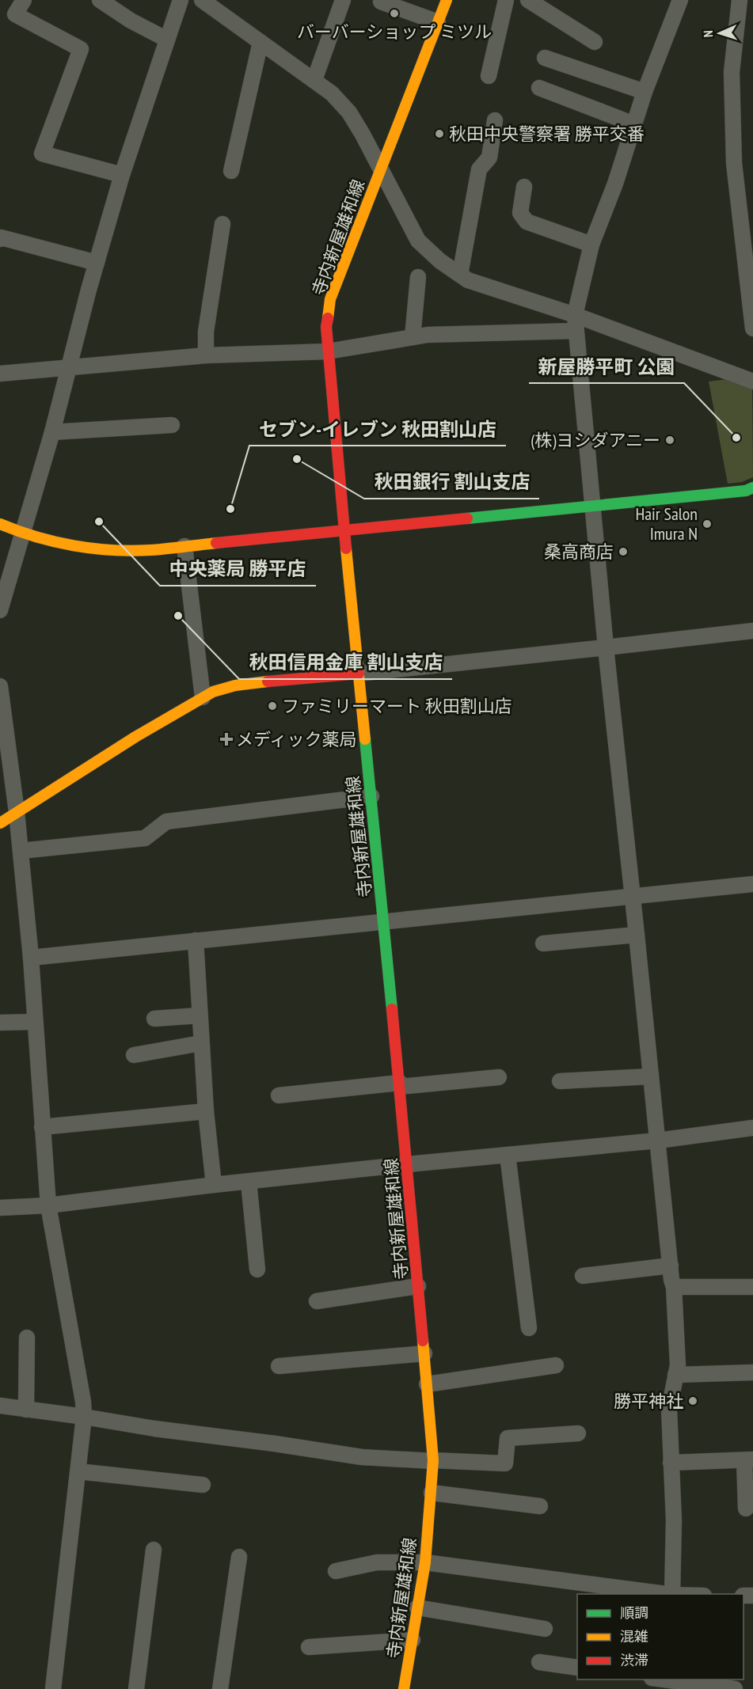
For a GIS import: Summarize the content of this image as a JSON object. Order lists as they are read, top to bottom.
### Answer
{
  "streets": {
    "main road": ["寺内新屋雄和線"]
  },
  "places": {
    "other": [
      "バーバーショップ ミツル",
      "秋田中央警察署 勝平交番",
      "新屋勝平町 公園",
      "(株)ヨシダアニー",
      "秋田銀行 割山支店",
      "セブン-イレブン 秋田割山店",
      "中央薬局 勝平店",
      "Hair Salon Imura N",
      "桑高商店",
      "秋田信用金庫 割山支店",
      "ファミリーマート 秋田割山店",
      "勝平神社"
    ],
    "health": ["メディック薬局"]
  },
  "legend": ["順調", "混雑", "渋滞"],
  "north": "left"
}
